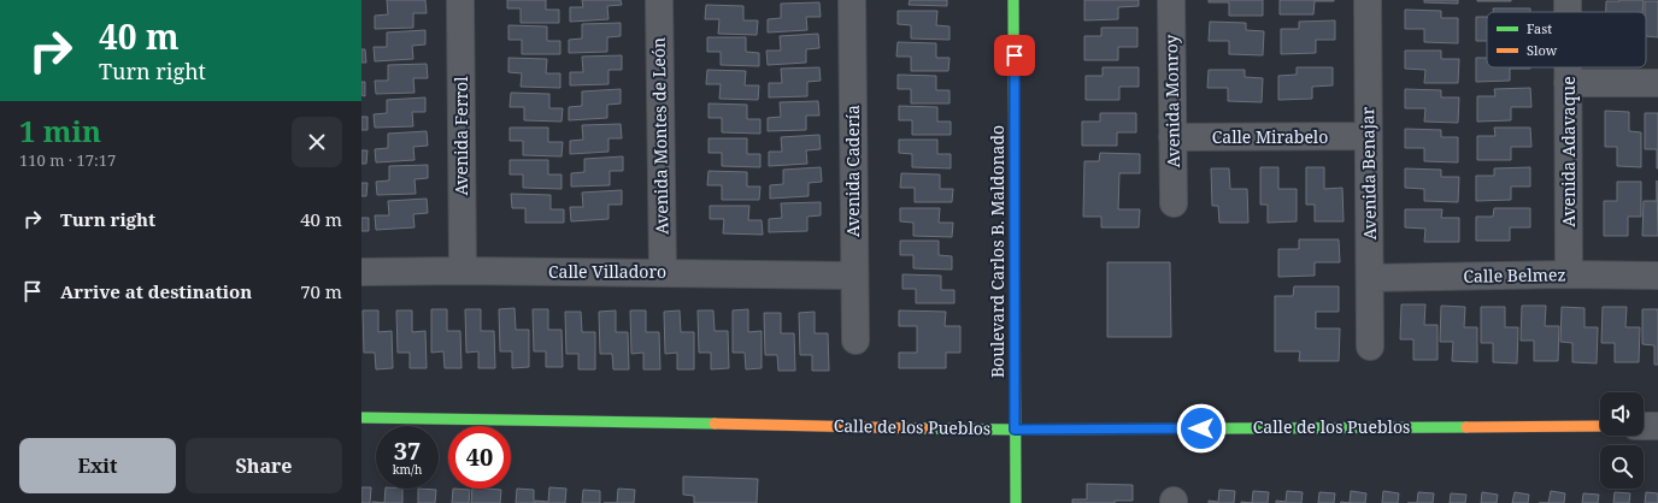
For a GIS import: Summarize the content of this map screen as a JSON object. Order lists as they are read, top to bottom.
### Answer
{
  "streets": {
    "street": [
      "Avenida Monroy",
      "Avenida Ferrol",
      "Avenida Montes de León",
      "Calle Mirabelo",
      "Avenida Adavaque",
      "Avenida Cadería",
      "Avenida Benajar",
      "Boulevard Carlos B. Maldonado",
      "Calle Villadoro",
      "Calle Belmez",
      "Calle de los Pueblos"
    ]
  },
  "crossings": [
    ["Avenida Monroy", "Calle Mirabelo"],
    ["Avenida Ferrol", "Calle Villadoro"],
    ["Avenida Montes de León", "Calle Villadoro"],
    ["Calle Mirabelo", "Avenida Benajar"],
    ["Avenida Adavaque", "Calle Belmez"],
    ["Avenida Cadería", "Calle Villadoro"],
    ["Avenida Benajar", "Calle Belmez"],
    ["Boulevard Carlos B. Maldonado", "Calle de los Pueblos"]
  ],
  "legend": ["Fast", "Slow"],
  "page": {
    "turn": ["40 m", "Turn right"],
    "heading": ["1 min", "110 m · 17:17"],
    "list": [
      {
        "name": "Turn right",
        "value": "40 m"
      },
      {
        "name": "Arrive at destination",
        "value": "70 m"
      }
    ],
    "speed": "37 km/h",
    "limit": "40",
    "buttons": ["Exit", "Share"]
  }
}
